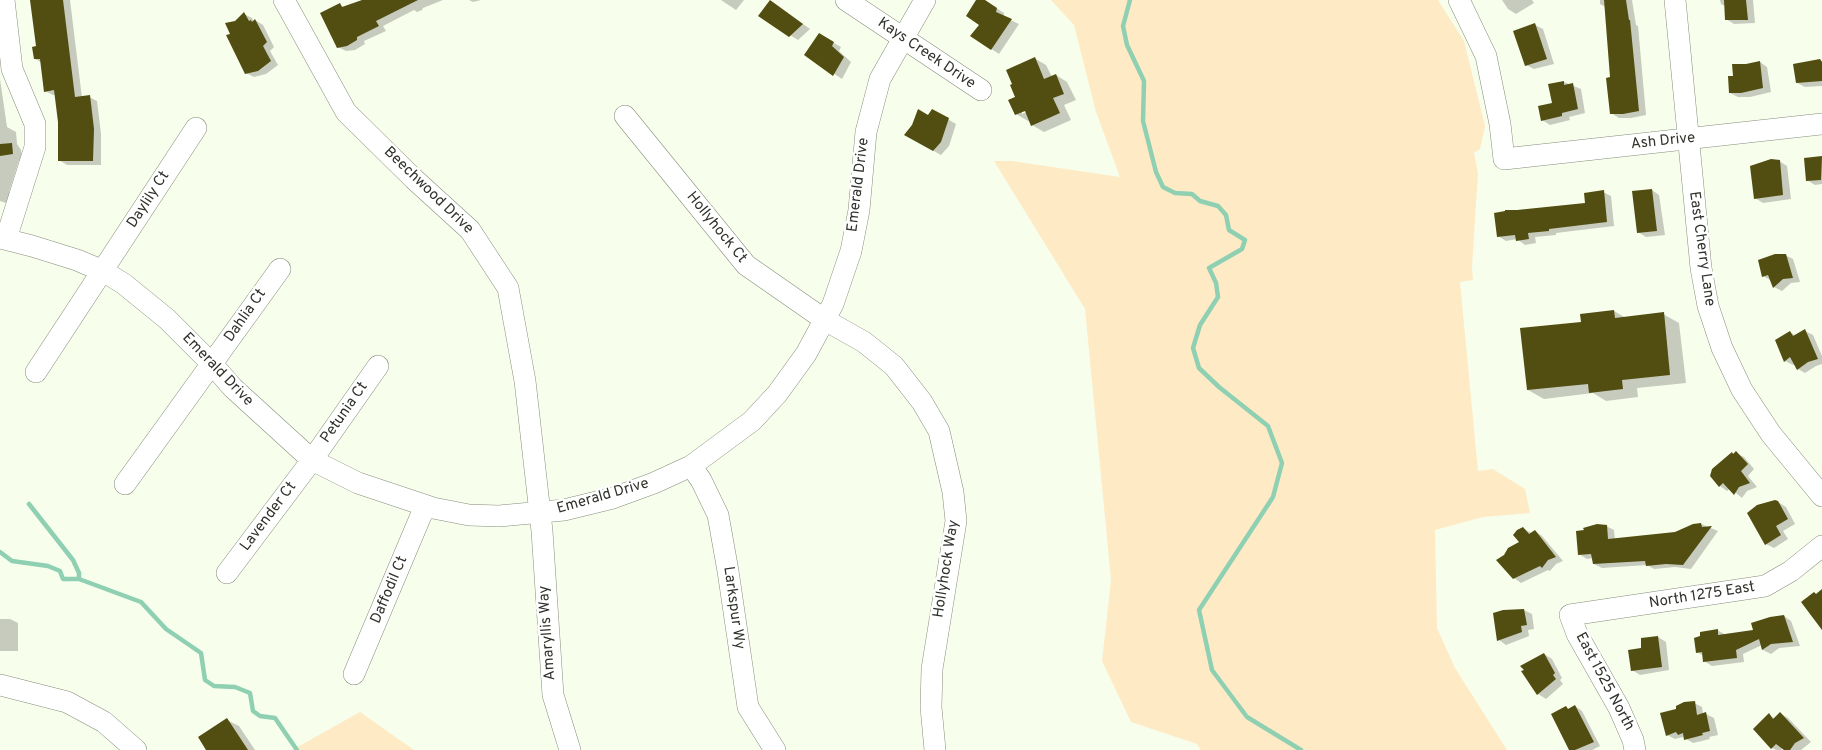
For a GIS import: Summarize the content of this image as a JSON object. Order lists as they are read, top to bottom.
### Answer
{
  "streets": {
    "street": [
      "Kays Creek Drive",
      "Ash Drive",
      "Emerald Drive",
      "Beechwood Drive",
      "Daylily Ct",
      "Hollyhock Ct",
      "East Cherry Lane",
      "Dahlia Ct",
      "Petunia Ct",
      "Lavender Ct",
      "Hollyhock Way",
      "Daffodil Ct",
      "North 1275 East",
      "Larkspur Wy",
      "Amaryllis Way",
      "East 1525 North"
    ]
  },
  "crossings": [
    ["Kays Creek Drive", "Emerald Drive"],
    ["Ash Drive", "East Cherry Lane"],
    ["Emerald Drive", "Beechwood Drive"],
    ["Emerald Drive", "Daylily Ct"],
    ["Emerald Drive", "Hollyhock Ct"],
    ["Emerald Drive", "Dahlia Ct"],
    ["Emerald Drive", "Petunia Ct"],
    ["Emerald Drive", "Lavender Ct"],
    ["Emerald Drive", "Hollyhock Way"],
    ["Emerald Drive", "Daffodil Ct"],
    ["Emerald Drive", "Larkspur Wy"],
    ["Emerald Drive", "Amaryllis Way"],
    ["Beechwood Drive", "Amaryllis Way"],
    ["Hollyhock Ct", "Hollyhock Way"],
    ["Petunia Ct", "Lavender Ct"],
    ["North 1275 East", "East 1525 North"]
  ]
}
